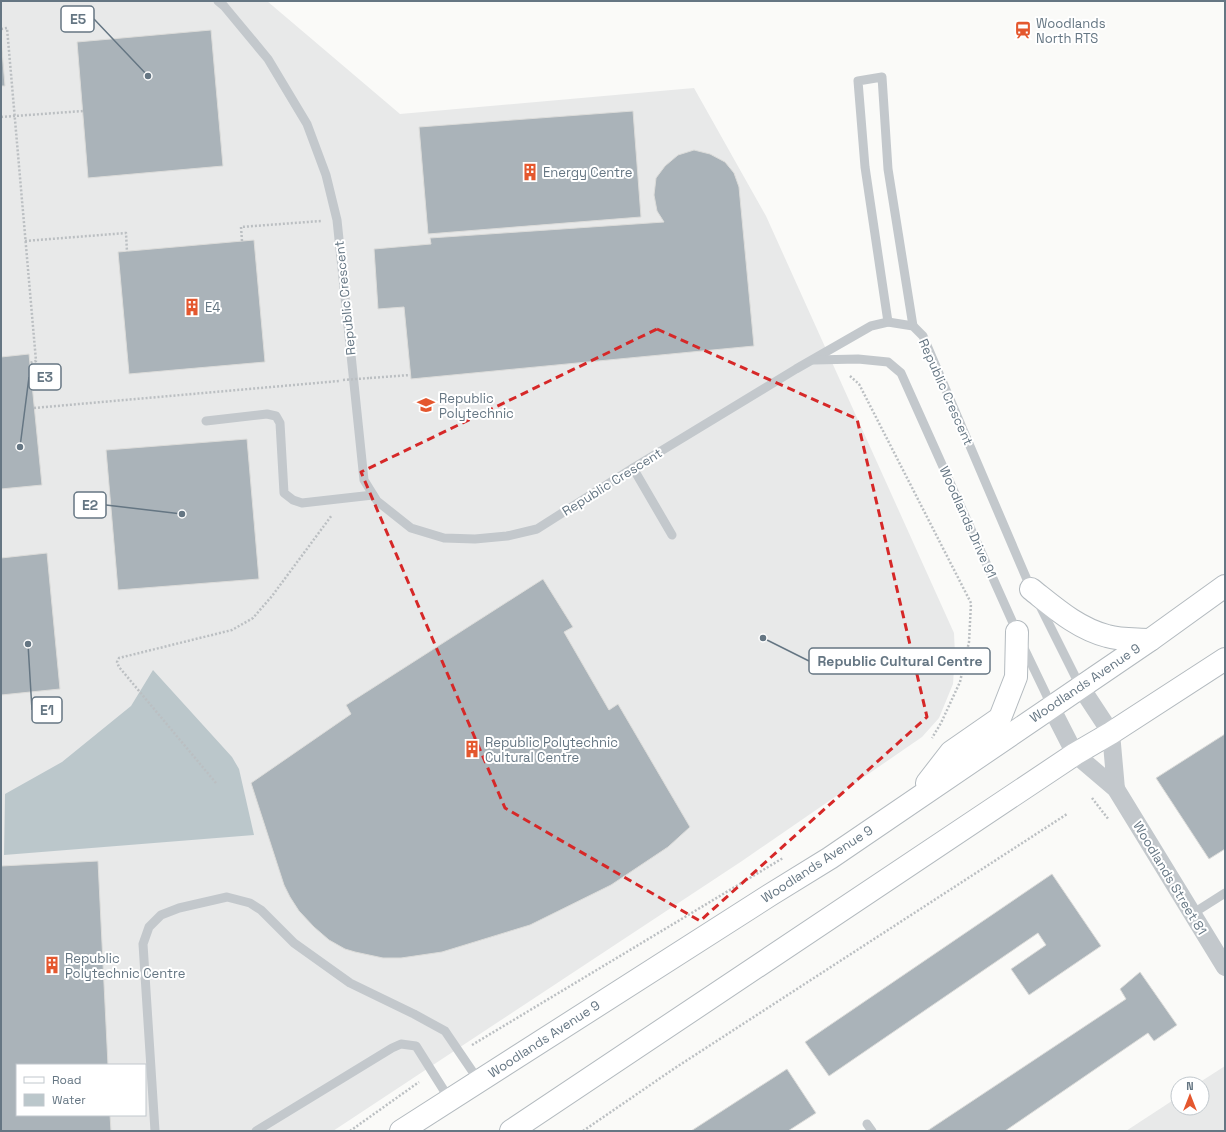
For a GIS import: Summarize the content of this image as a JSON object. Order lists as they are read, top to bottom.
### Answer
{
  "streets": {
    "main road": ["Woodlands Avenue 9"],
    "street": ["Republic Crescent", "Woodlands Drive 91", "Woodlands Street 81"]
  },
  "crossings": [
    ["Republic Crescent", "Woodlands Drive 91"],
    ["Republic Crescent", "Woodlands Avenue 9"],
    ["Republic Crescent", "Woodlands Street 81"],
    ["Woodlands Drive 91", "Woodlands Avenue 9"],
    ["Woodlands Drive 91", "Woodlands Street 81"]
  ],
  "places": {
    "station": ["Woodlands North RTS"],
    "other": [
      "E5",
      "E3",
      "E2",
      "Republic Cultural Centre",
      "E1"
    ],
    "building": [
      "Energy Centre",
      "E4",
      "Republic Polytechnic Cultural Centre",
      "Republic Polytechnic Centre"
    ],
    "school or university": ["Republic Polytechnic"]
  },
  "legend": ["Road", "Water"],
  "north": "top"
}
